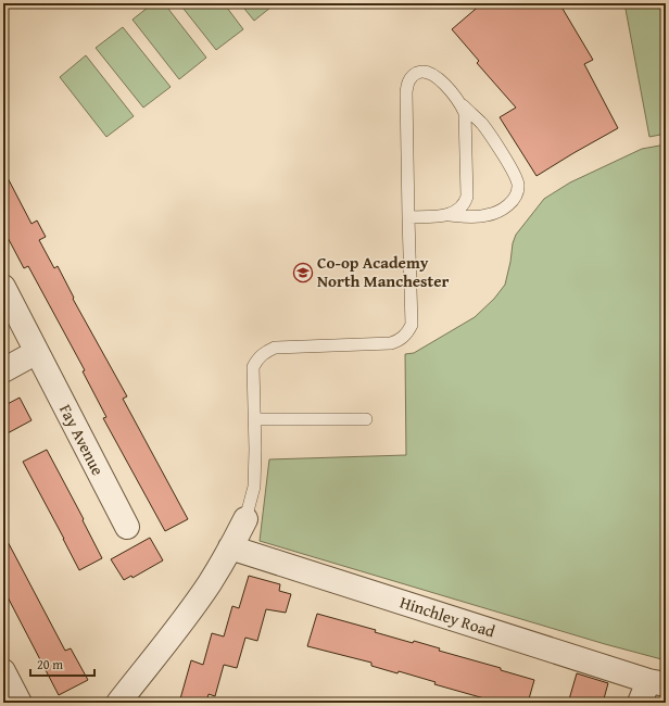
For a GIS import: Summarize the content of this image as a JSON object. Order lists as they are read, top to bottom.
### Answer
{
  "streets": {
    "street": ["Fay Avenue", "Hinchley Road"]
  },
  "places": {
    "school or university": ["Co-op Academy North Manchester"]
  },
  "scale_bar": "20 m"
}
